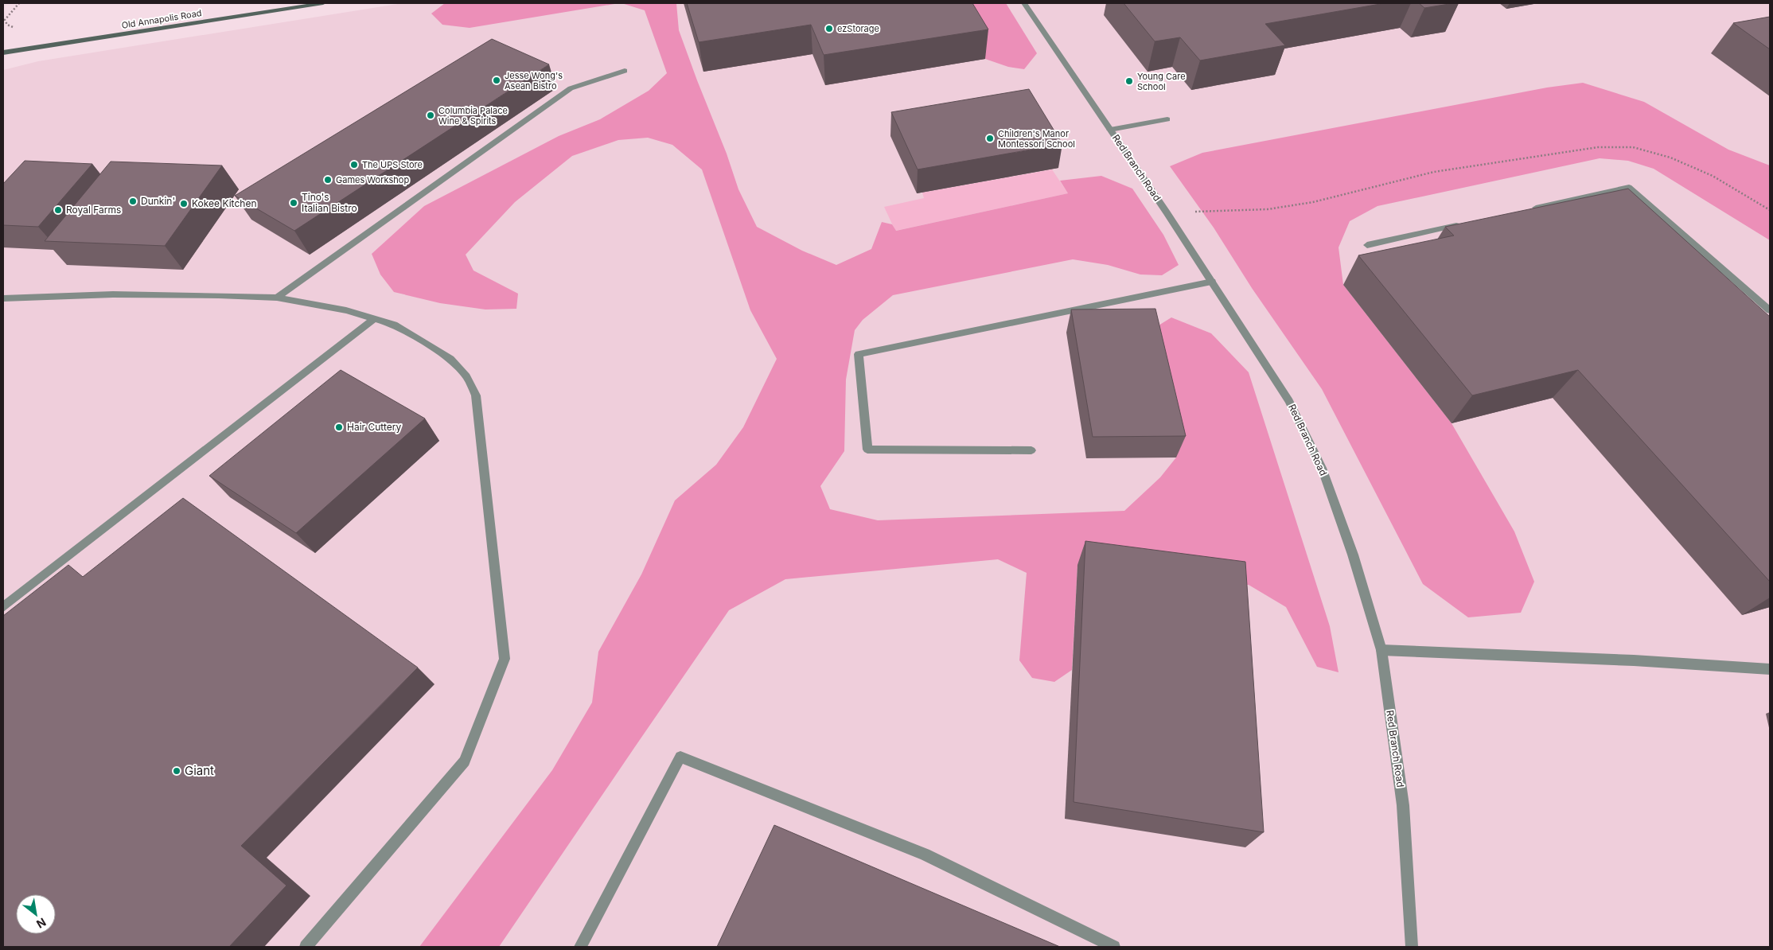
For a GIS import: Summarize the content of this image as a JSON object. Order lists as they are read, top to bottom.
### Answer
{
  "streets": {
    "main road": ["Old Annapolis Road"],
    "street": ["Red Branch Road"]
  },
  "places": [
    "ezStorage",
    "Jesse Wong's Asean Bistro",
    "Young Care School",
    "Columbia Palace Wine & Spirits",
    "Children's Manor Montessori School",
    "The UPS Store",
    "Games Workshop",
    "Dunkin'",
    "Tino's Italian Bistro",
    "Kokee Kitchen",
    "Royal Farms",
    "Hair Cuttery",
    "Giant"
  ],
  "north": "bottom right"
}
